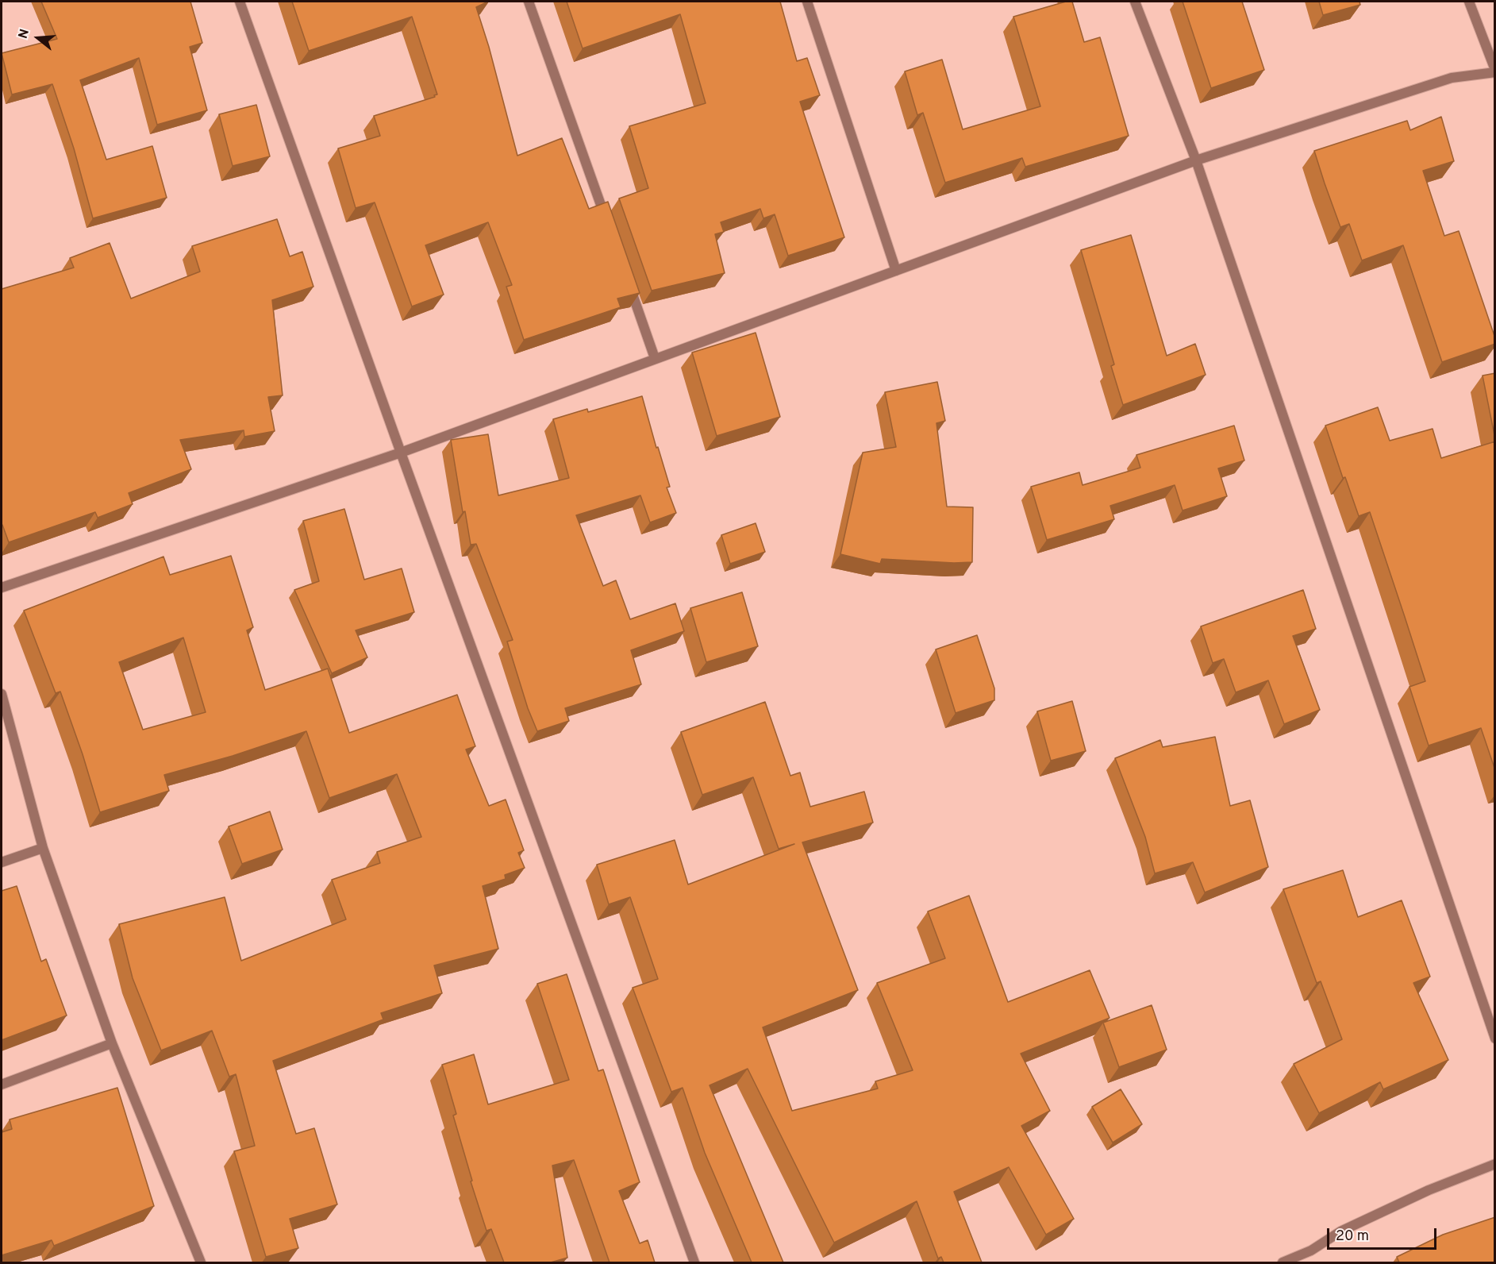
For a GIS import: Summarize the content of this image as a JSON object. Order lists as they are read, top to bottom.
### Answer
{
  "scale_bar": "20 m",
  "north": "left"
}
